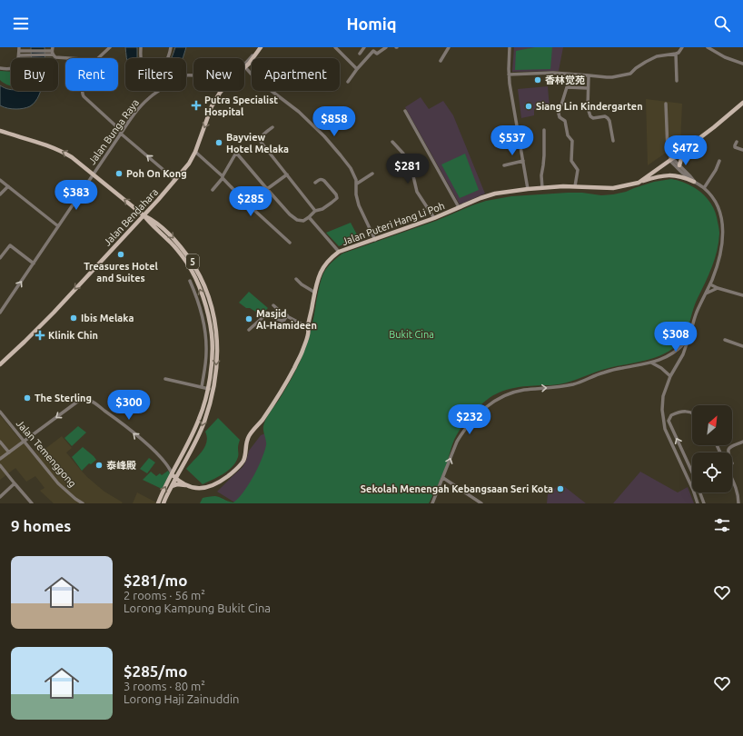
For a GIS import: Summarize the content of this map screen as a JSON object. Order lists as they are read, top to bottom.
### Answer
{
  "streets": {
    "main road": ["Jalan Bendahara", "Jalan Puteri Hang Li Poh", "5"],
    "street": ["Jalan Bunga Raya", "Jalan Temenggong"]
  },
  "crossings": [
    ["Jalan Bunga Raya", "Jalan Bendahara"],
    ["Jalan Bunga Raya", "5"],
    ["Jalan Bendahara", "5"],
    ["Jalan Puteri Hang Li Poh", "5"]
  ],
  "one_way": ["Jalan Bendahara"],
  "parks": ["Bukit Cina"],
  "places": {
    "other": [
      "香林觉苑",
      "Siang Lin Kindergarten",
      "Bayview Hotel Melaka",
      "Poh On Kong",
      "Treasures Hotel and Suites",
      "Ibis Melaka",
      "Masjid Al-Hamideen",
      "The Sterling",
      "泰峰殿",
      "Sekolah Menengah Kebangsaan Seri Kota"
    ],
    "health": ["Putra Specialist Hospital", "Klinik Chin"]
  },
  "north": "top right",
  "page": {
    "header": "Homiq",
    "chip": [
      "Buy",
      "Rent",
      "Filters",
      "New",
      "Apartment"
    ],
    "price": [
      "$858",
      "$537",
      "$472",
      "$281",
      "$383",
      "$285",
      "$308",
      "$300",
      "$232"
    ],
    "heading": "9 homes",
    "list": [
      {
        "name": "$281/mo",
        "note": "2 rooms · 56 m² · Lorong Kampung Bukit Cina"
      },
      {
        "name": "$285/mo",
        "note": "3 rooms · 80 m² · Lorong Haji Zainuddin"
      }
    ]
  }
}
